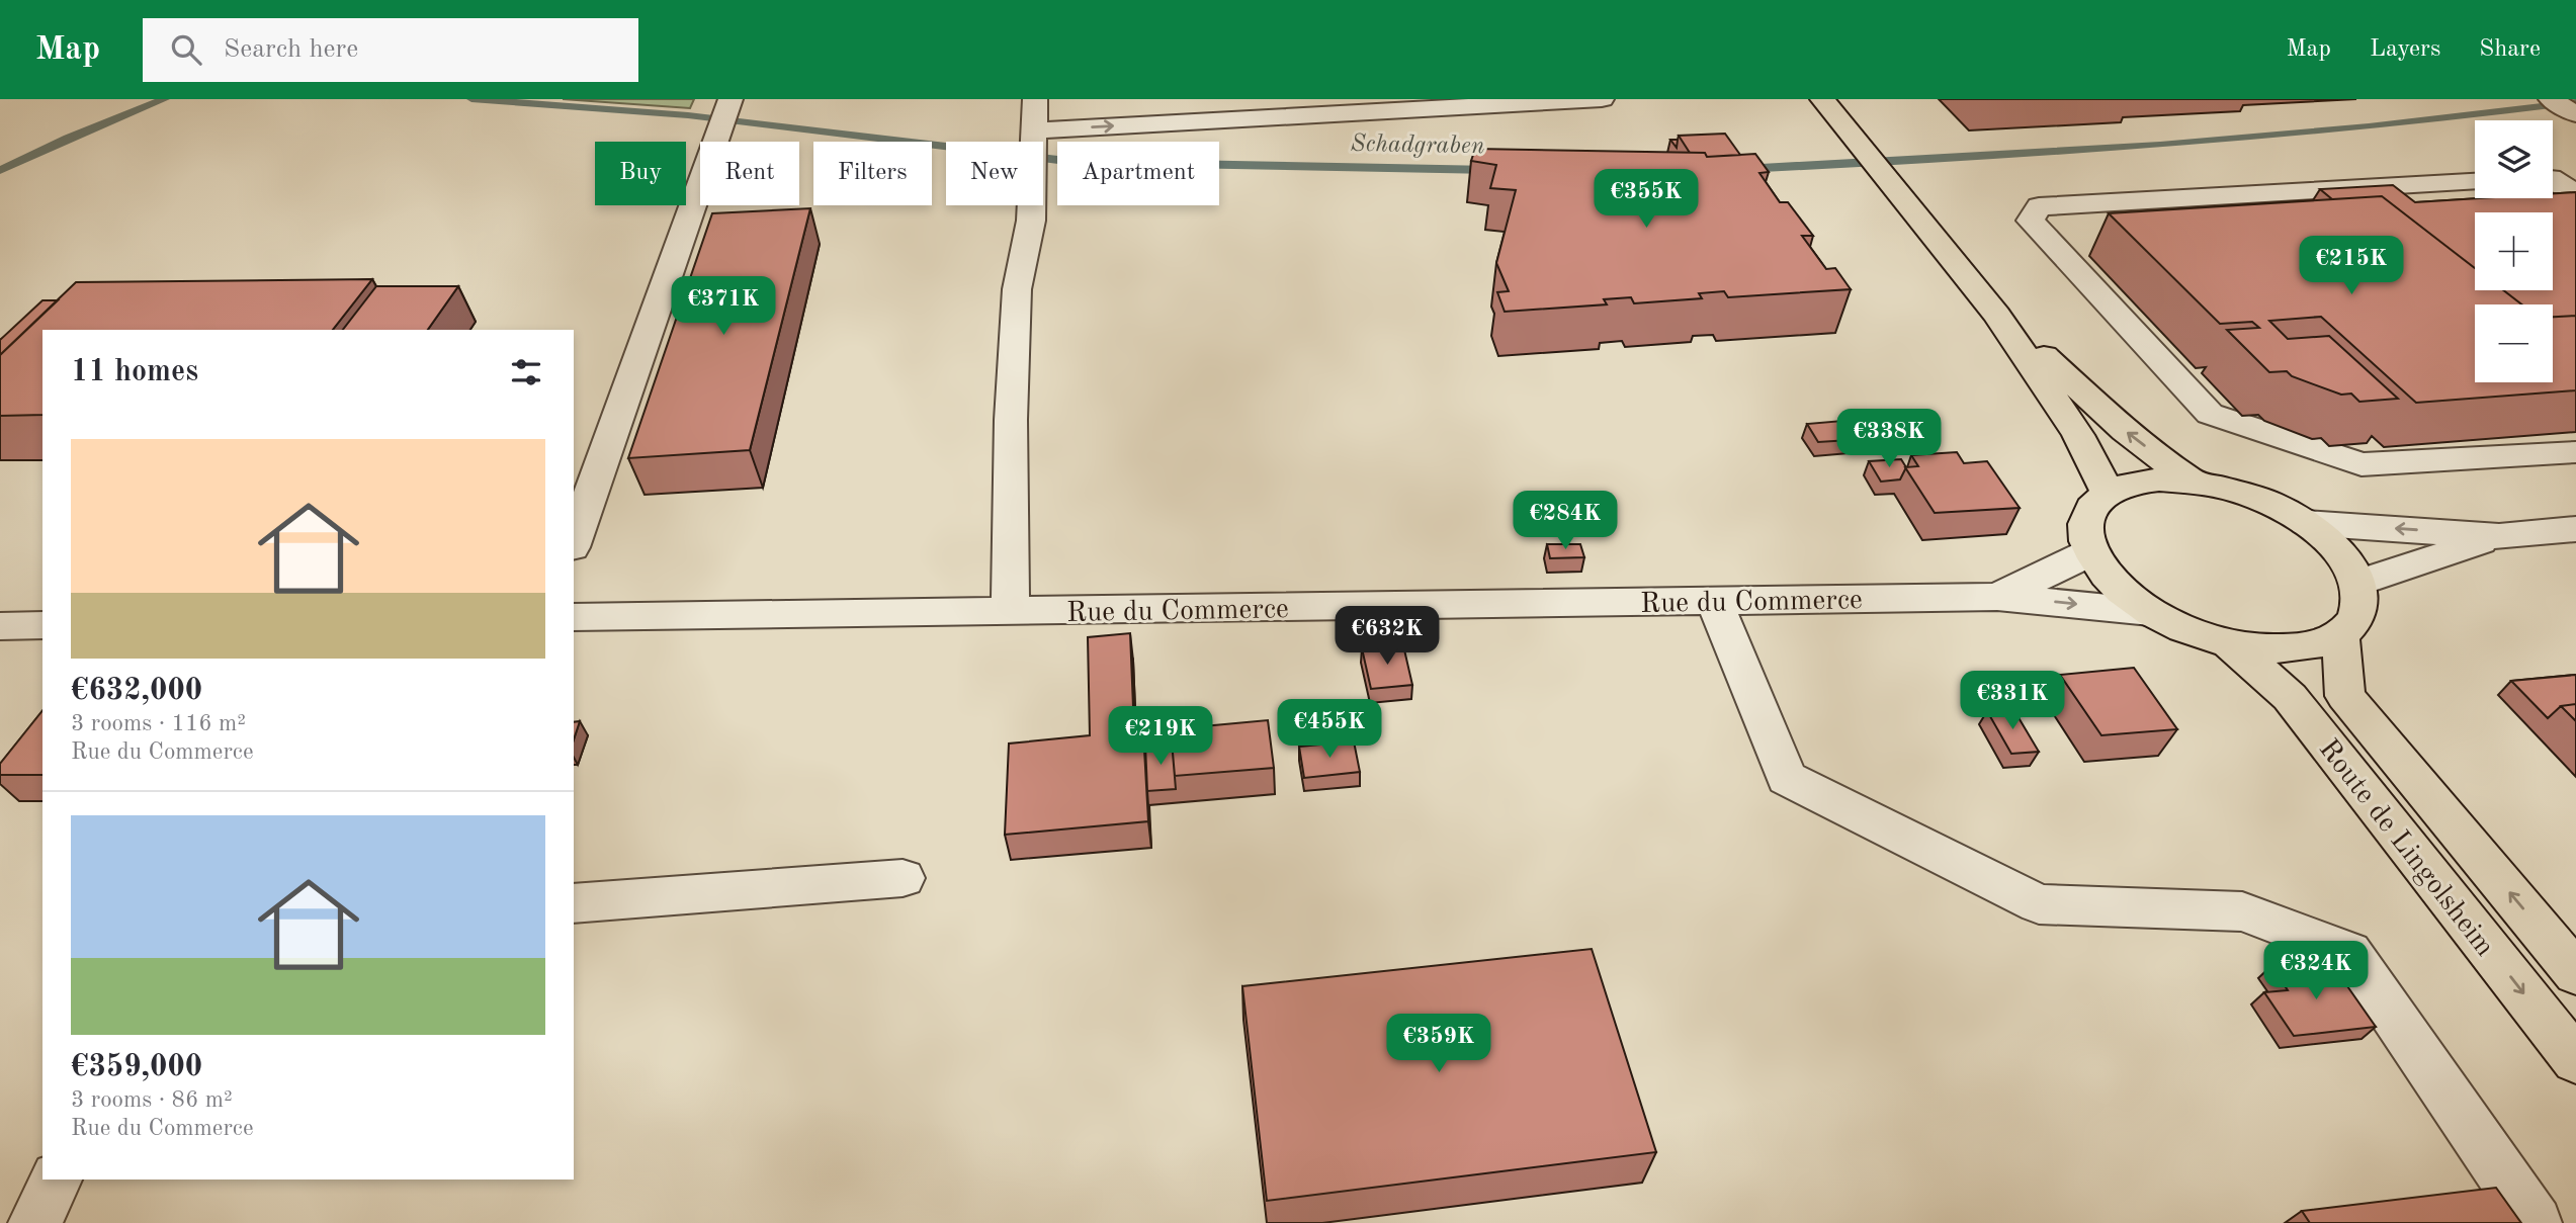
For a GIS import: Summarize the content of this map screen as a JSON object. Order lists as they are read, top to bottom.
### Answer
{
  "streets": {
    "main road": ["Route de Lingolsheim"],
    "street": ["Rue du Commerce"]
  },
  "water": ["Schadgraben"],
  "page": {
    "header": "Map",
    "search": "Search here",
    "nav": ["Map", "Layers", "Share"],
    "map_buttons": ["+", "−"],
    "chip": [
      "Buy",
      "Rent",
      "Filters",
      "New",
      "Apartment"
    ],
    "price": [
      "€355K",
      "€215K",
      "€371K",
      "€338K",
      "€284K",
      "€632K",
      "€331K",
      "€455K",
      "€219K",
      "€324K",
      "€359K"
    ],
    "heading": "11 homes",
    "list": [
      {
        "name": "€632,000",
        "note": "3 rooms · 116 m² · Rue du Commerce"
      },
      {
        "name": "€359,000",
        "note": "3 rooms · 86 m² · Rue du Commerce"
      }
    ]
  }
}
